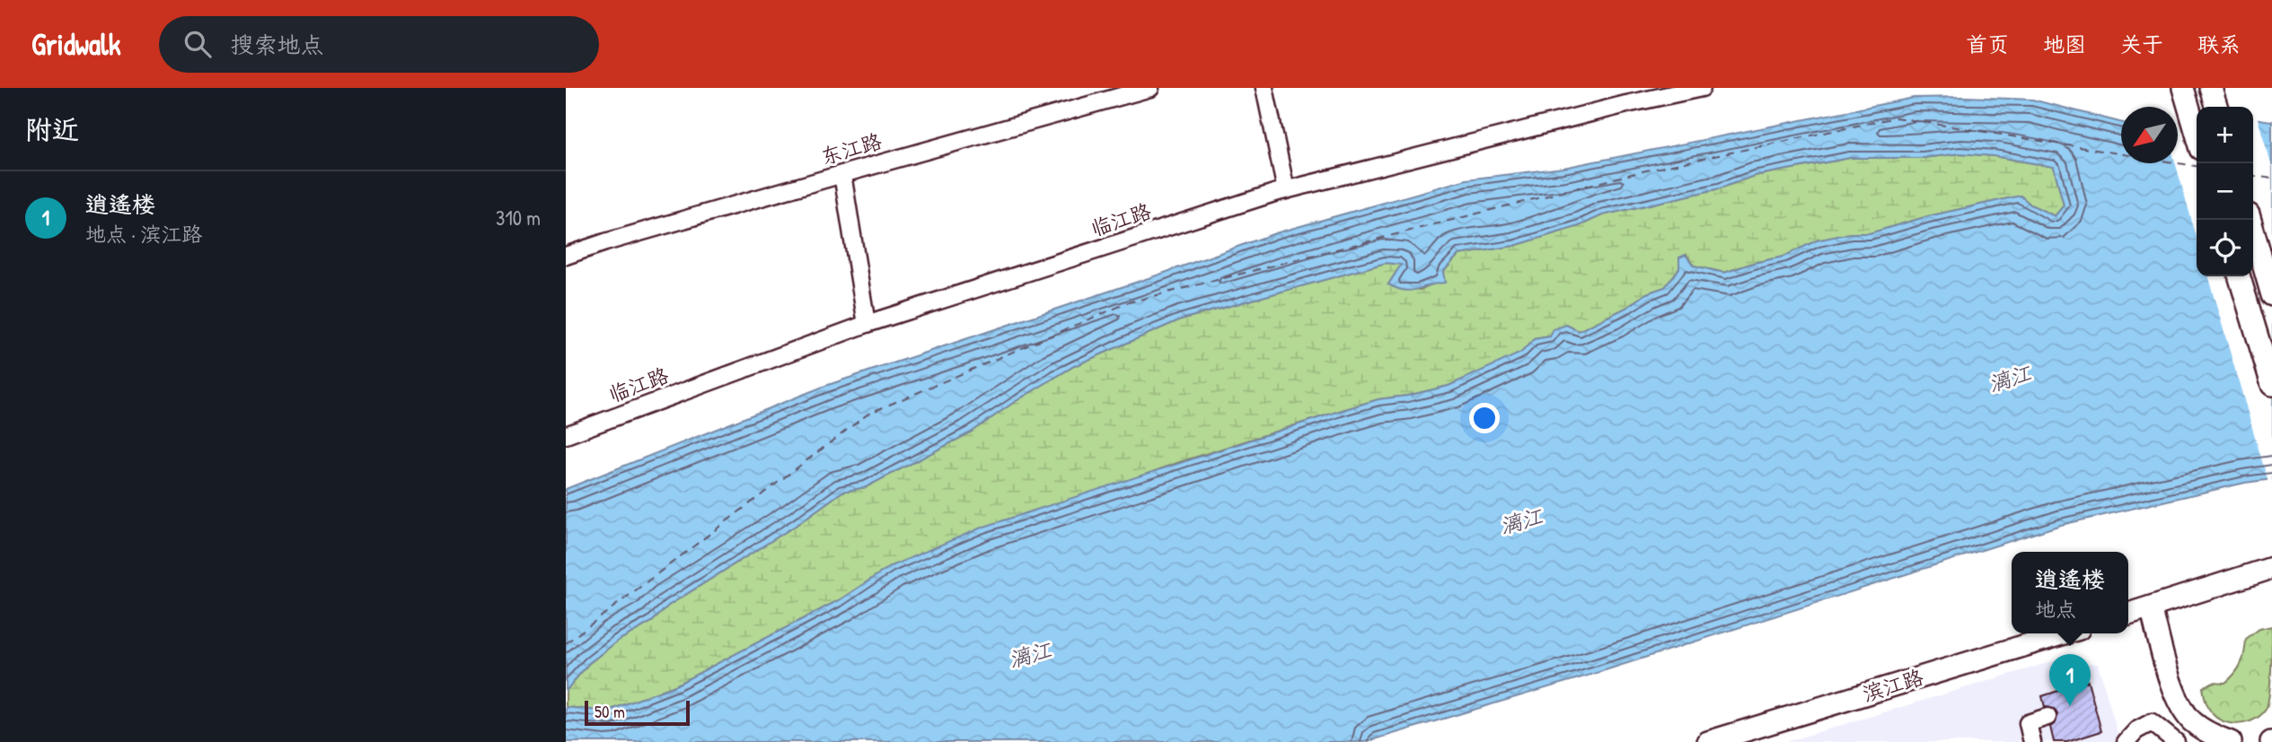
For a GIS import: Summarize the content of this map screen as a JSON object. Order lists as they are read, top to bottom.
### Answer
{
  "streets": {
    "main road": ["滨江路"],
    "street": ["东江路", "临江路"]
  },
  "water": ["漓江"],
  "scale_bar": "50 m",
  "north": "bottom left",
  "page": {
    "header": "Gridwalk",
    "search": "搜索地点",
    "nav": [
      "首页",
      "地图",
      "关于",
      "联系"
    ],
    "heading": "附近",
    "map_buttons": ["+", "−"],
    "list": [
      {
        "mark": "1",
        "name": "逍遥楼",
        "note": "地点 · 滨江路",
        "value": "310 m"
      }
    ],
    "popup": ["逍遥楼", "地点"],
    "pins": "1",
    "scale": "50 m"
  }
}
